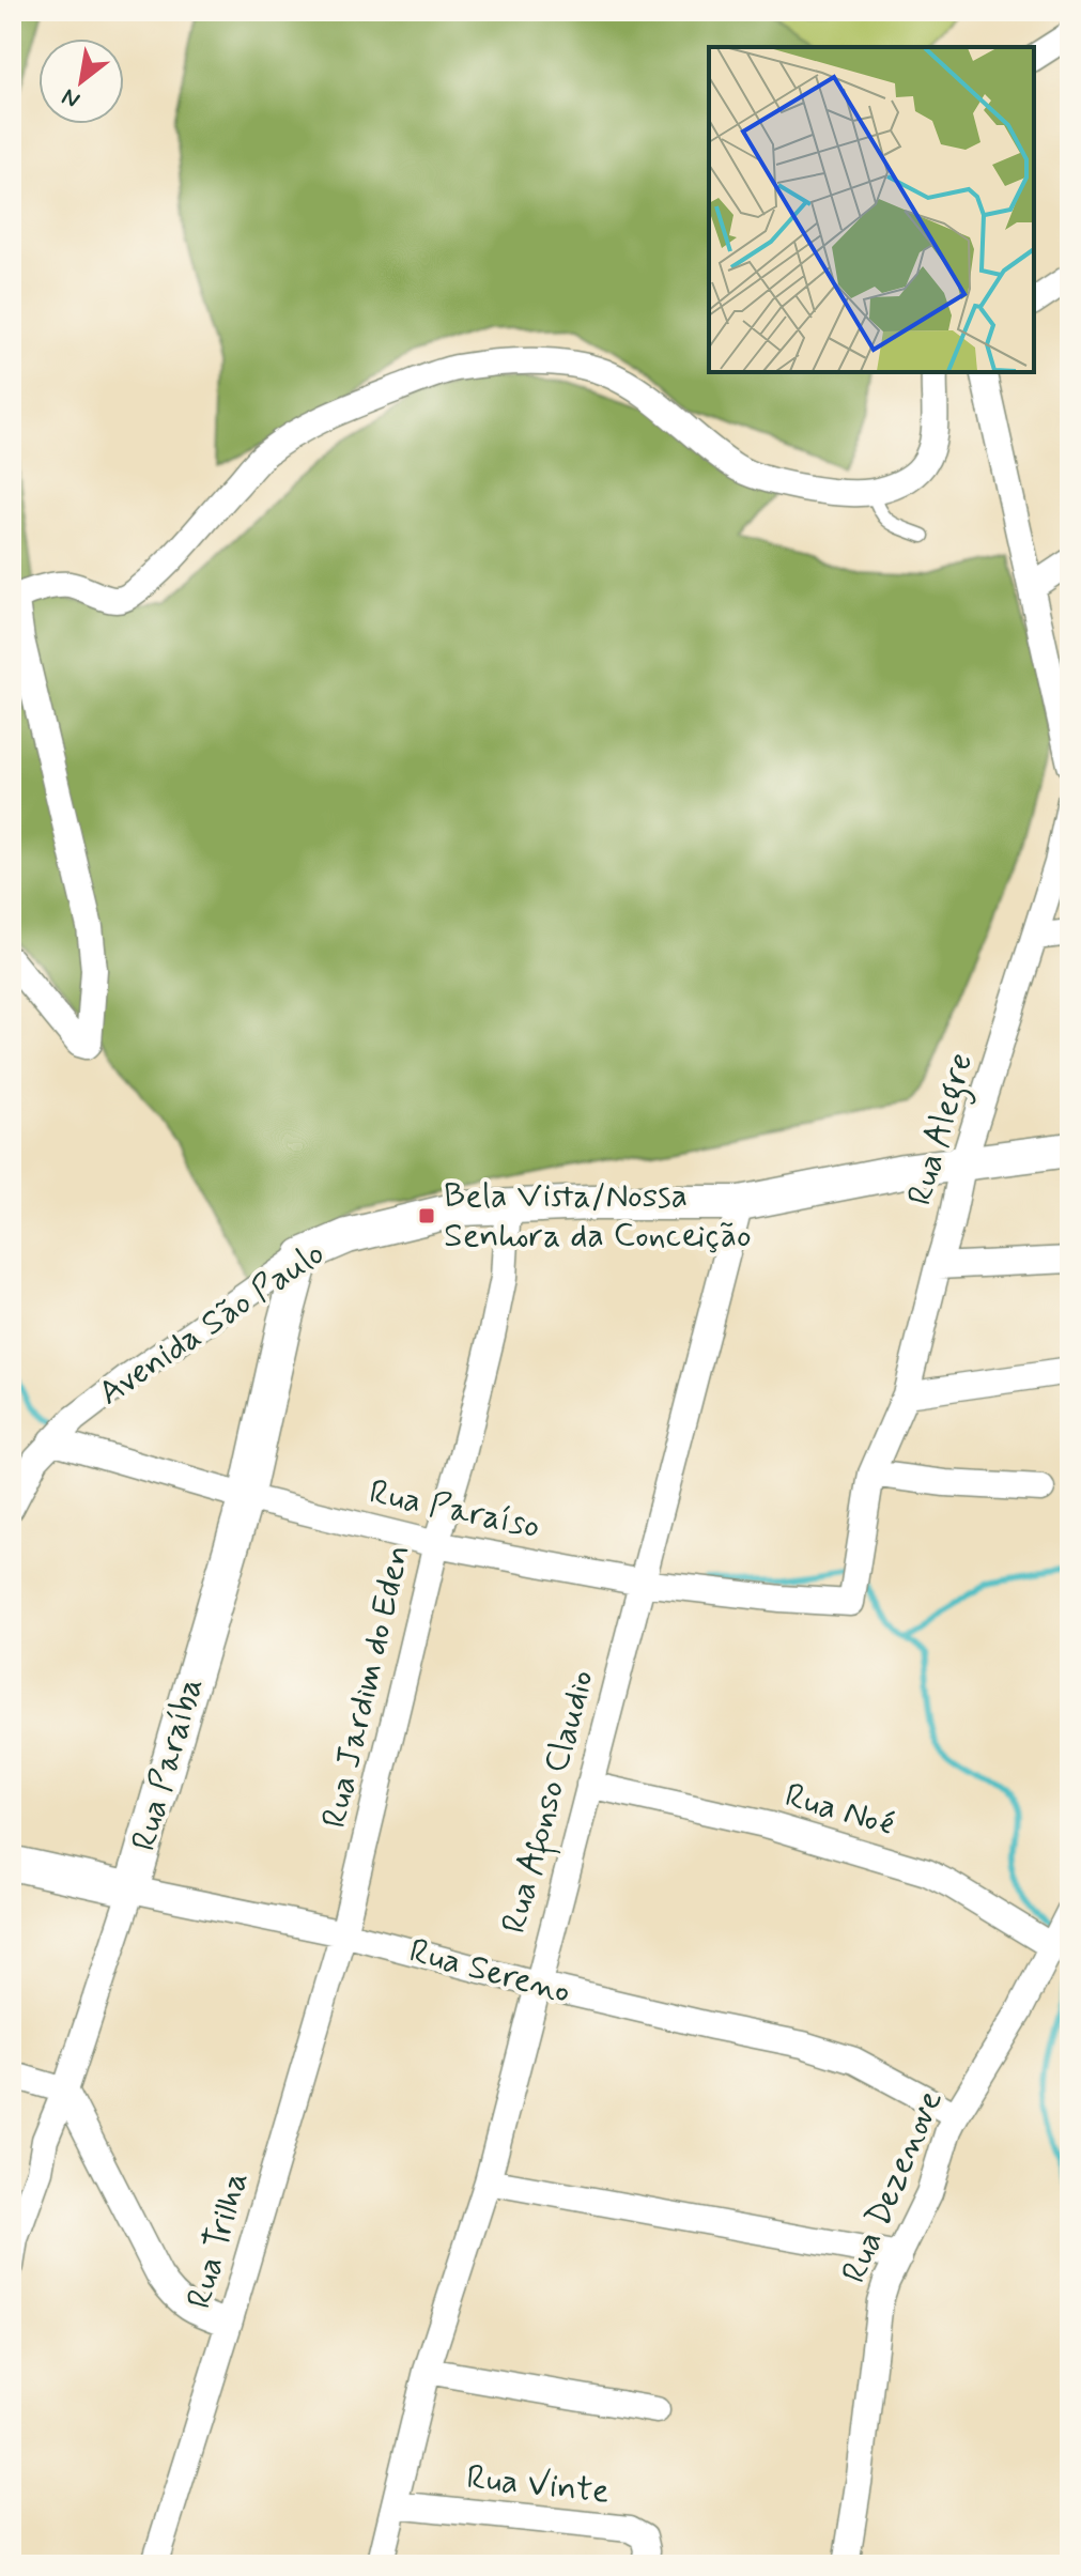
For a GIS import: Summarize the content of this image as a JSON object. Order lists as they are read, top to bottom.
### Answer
{
  "streets": {
    "street": [
      "Rua Alegre",
      "Avenida São Paulo",
      "Rua Paraíso",
      "Rua Jardim do Eden",
      "Rua Paraíba",
      "Rua Afonso Claudio",
      "Rua Noé",
      "Rua Sereno",
      "Rua Dezenove",
      "Rua Trilha",
      "Rua Vinte"
    ]
  },
  "crossings": [
    ["Rua Alegre", "Avenida São Paulo"],
    ["Rua Alegre", "Rua Paraíso"],
    ["Avenida São Paulo", "Rua Paraíso"],
    ["Avenida São Paulo", "Rua Jardim do Eden"],
    ["Avenida São Paulo", "Rua Paraíba"],
    ["Avenida São Paulo", "Rua Afonso Claudio"],
    ["Rua Paraíso", "Rua Jardim do Eden"],
    ["Rua Paraíso", "Rua Paraíba"],
    ["Rua Paraíso", "Rua Afonso Claudio"],
    ["Rua Jardim do Eden", "Rua Sereno"],
    ["Rua Jardim do Eden", "Rua Trilha"],
    ["Rua Paraíba", "Rua Sereno"],
    ["Rua Afonso Claudio", "Rua Noé"],
    ["Rua Afonso Claudio", "Rua Sereno"],
    ["Rua Afonso Claudio", "Rua Vinte"],
    ["Rua Noé", "Rua Dezenove"],
    ["Rua Sereno", "Rua Dezenove"],
    ["Rua Sereno", "Rua Trilha"]
  ],
  "places": {
    "transit": ["Bela Vista/Nossa Senhora da Conceição"]
  },
  "north": "bottom left"
}
